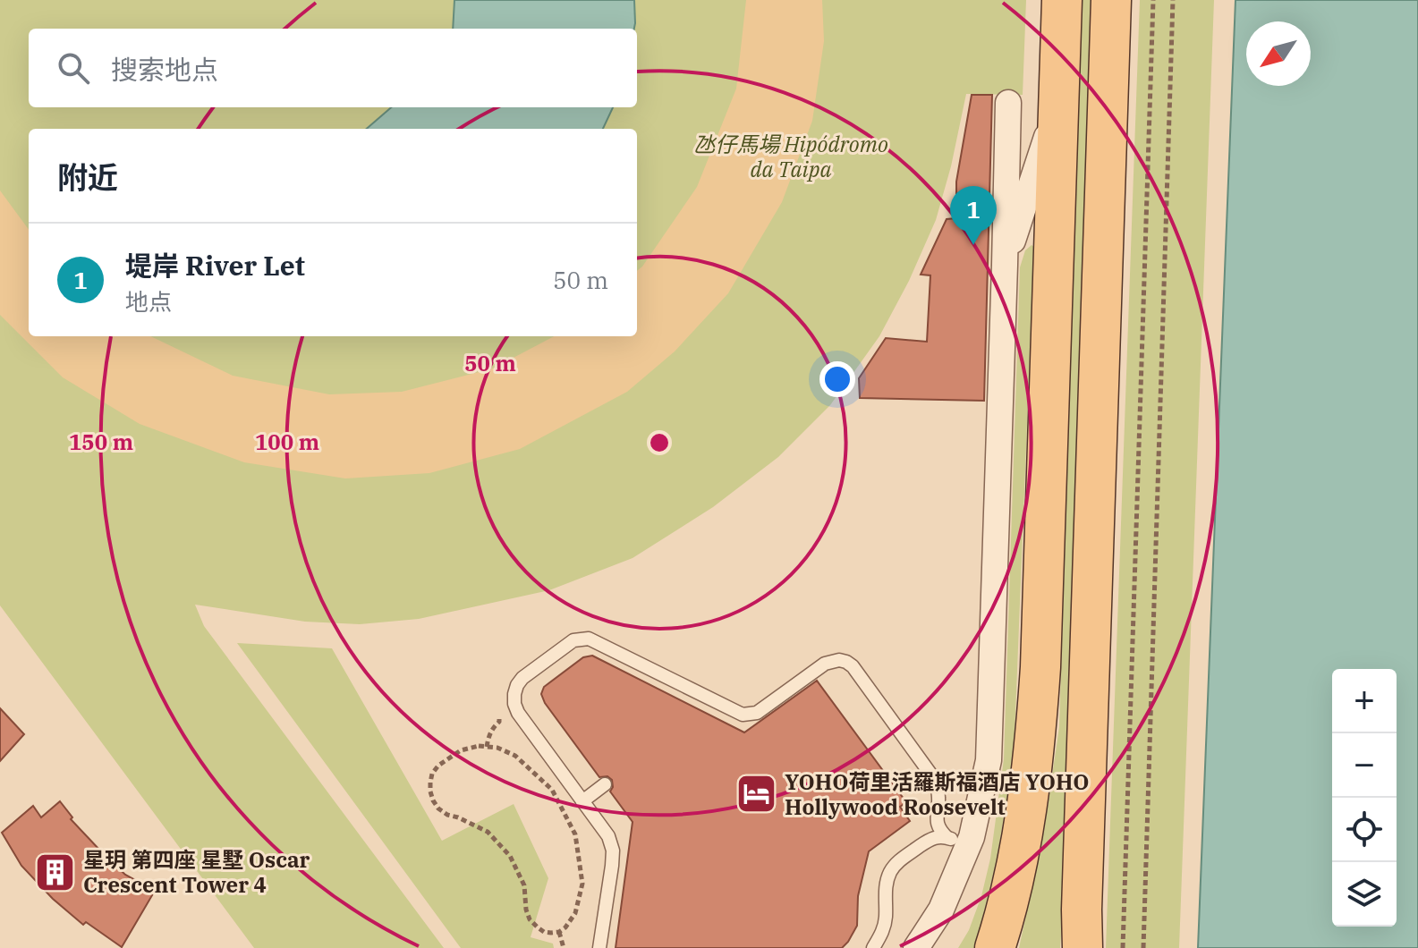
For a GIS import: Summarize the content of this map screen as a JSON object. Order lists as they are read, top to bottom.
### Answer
{
  "parks": ["氹仔馬場 Hipódromo da Taipa"],
  "places": {
    "hotel": ["YOHO荷里活羅斯福酒店 YOHO Hollywood Roosevelt"],
    "building": ["星玥 第四座 星墅 Oscar Crescent Tower 4"]
  },
  "north": "bottom left",
  "page": {
    "search": "搜索地点",
    "heading": "附近",
    "pins": "1",
    "list": [
      {
        "mark": "1",
        "name": "堤岸 River Let",
        "note": "地点",
        "value": "50 m"
      }
    ],
    "map_buttons": ["+", "−"]
  },
  "rings": ["50 m", "150 m", "100 m"]
}
